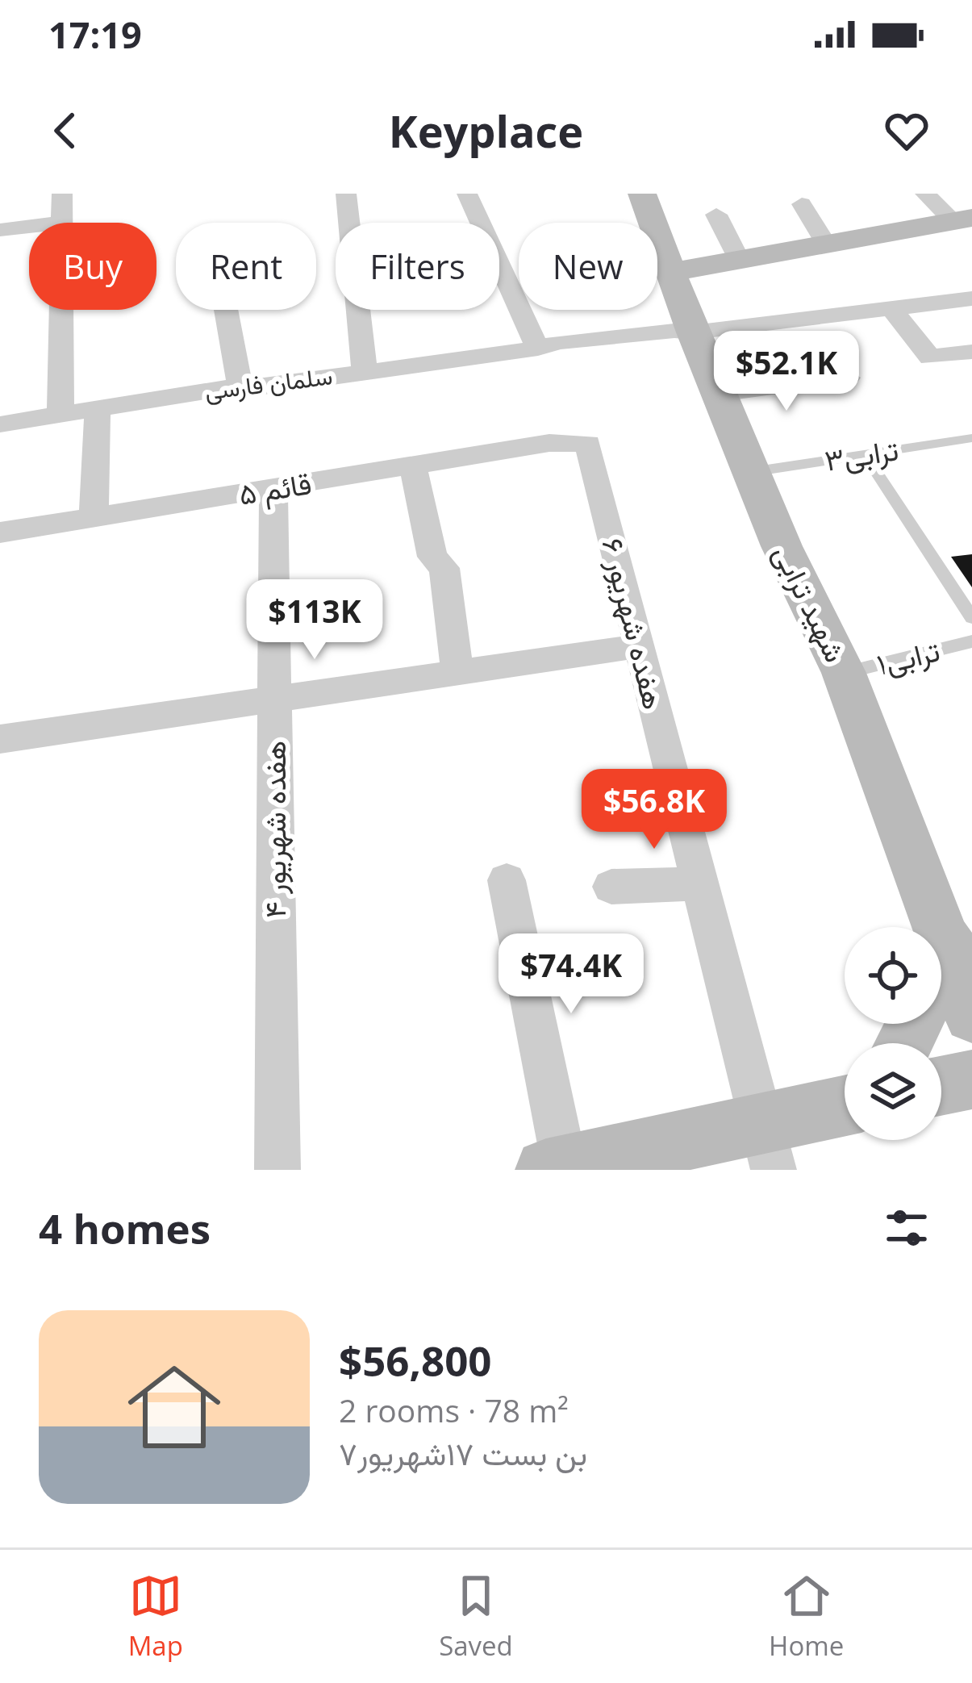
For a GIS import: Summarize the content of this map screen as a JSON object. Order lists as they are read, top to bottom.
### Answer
{
  "streets": {
    "street": [
      "سلمان فارسی",
      "قائم ۵",
      "شهید ترابی",
      "هفده شهریور ۶",
      "هفده شهریور ۴"
    ],
    "lane": ["ترابی۳", "ترابی۱"]
  },
  "crossings": [
    ["سلمان فارسی", "شهید ترابی"],
    ["ترابی۳", "شهید ترابی"],
    ["قائم ۵", "هفده شهریور ۶"],
    ["قائم ۵", "هفده شهریور ۴"],
    ["شهید ترابی", "ترابی۱"]
  ],
  "page": {
    "status": "17:19",
    "header": "Keyplace",
    "chip": [
      "Buy",
      "Rent",
      "Filters",
      "New"
    ],
    "price": [
      "$52.1K",
      "$113K",
      "$56.8K",
      "$74.4K"
    ],
    "heading": "4 homes",
    "list": [
      {
        "name": "$56,800",
        "note": "2 rooms · 78 m² · بن بست ۱۷شهریور۷"
      }
    ],
    "tabs": ["Map", "Saved", "Home"]
  }
}
